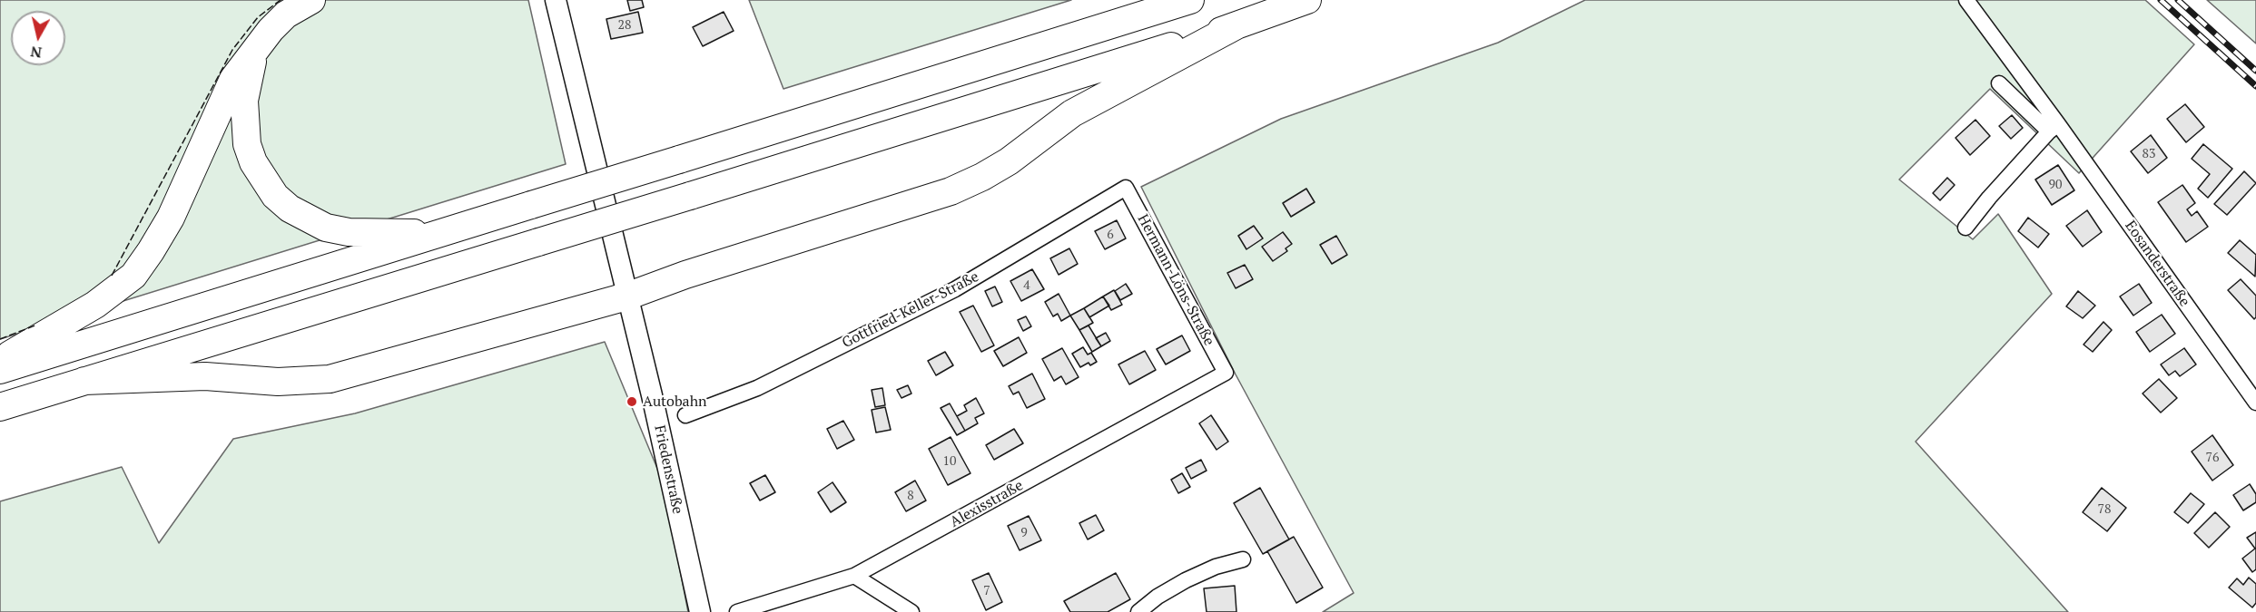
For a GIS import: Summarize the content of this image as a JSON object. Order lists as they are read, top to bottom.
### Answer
{
  "streets": {
    "main road": ["Friedenstraße"],
    "street": [
      "Eosanderstraße",
      "Hermann-Löns-Straße",
      "Gottfried-Keller-Straße",
      "Alexisstraße"
    ]
  },
  "crossings": [
    ["Hermann-Löns-Straße", "Gottfried-Keller-Straße"],
    ["Hermann-Löns-Straße", "Alexisstraße"]
  ],
  "places": ["Autobahn"],
  "house_numbers": [
    "28",
    "83",
    "90",
    "6",
    "4",
    "76",
    "10",
    "8",
    "78",
    "9",
    "7"
  ],
  "north": "bottom"
}
